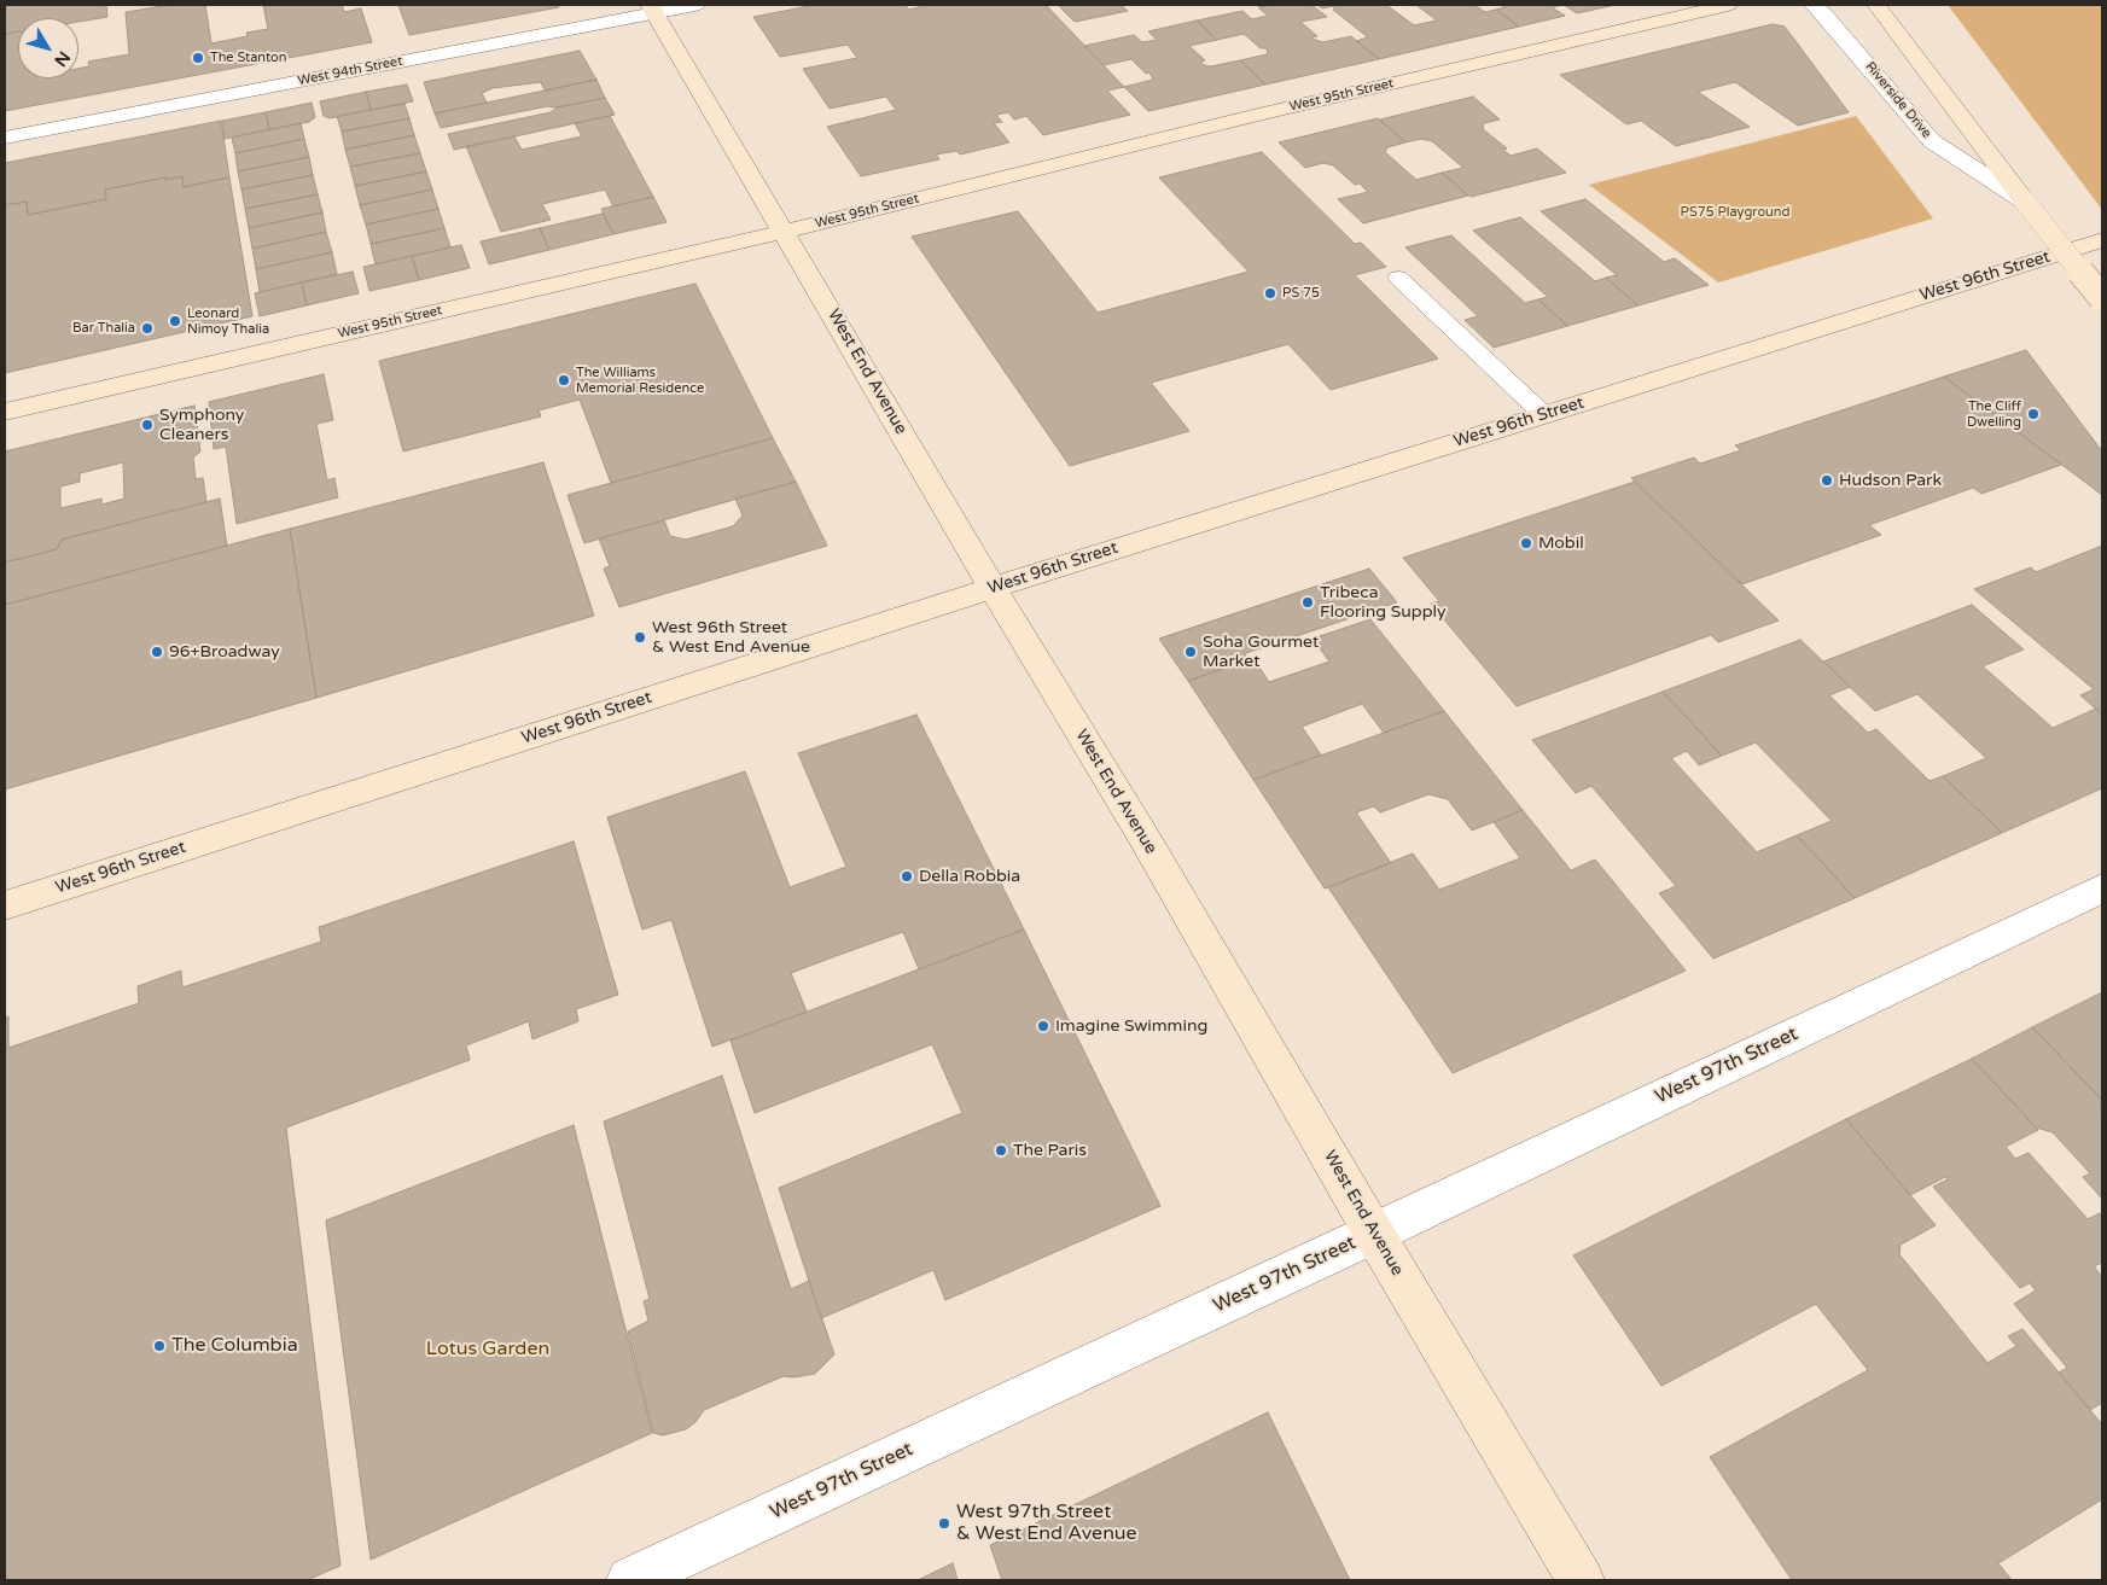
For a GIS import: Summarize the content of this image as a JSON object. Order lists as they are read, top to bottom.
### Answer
{
  "streets": {
    "main road": [
      "West 95th Street",
      "Riverside Drive",
      "West 96th Street",
      "West End Avenue"
    ],
    "street": ["West 94th Street", "West 97th Street"]
  },
  "crossings": [
    ["West 94th Street", "West End Avenue"],
    ["West 95th Street", "West End Avenue"],
    ["West 96th Street", "West End Avenue"],
    ["West End Avenue", "West 97th Street"]
  ],
  "parks": ["PS75 Playground", "Lotus Garden"],
  "places": [
    "The Stanton",
    "PS 75",
    "Leonard Nimoy Thalia",
    "Bar Thalia",
    "The Williams Memorial Residence",
    "The Cliff Dwelling",
    "Symphony Cleaners",
    "Hudson Park",
    "Mobil",
    "Tribeca Flooring Supply",
    "West 96th Street & West End Avenue",
    "96+Broadway",
    "Soha Gourmet Market",
    "Della Robbia",
    "Imagine Swimming",
    "The Paris",
    "The Columbia",
    "West 97th Street & West End Avenue"
  ],
  "north": "bottom right"
}
